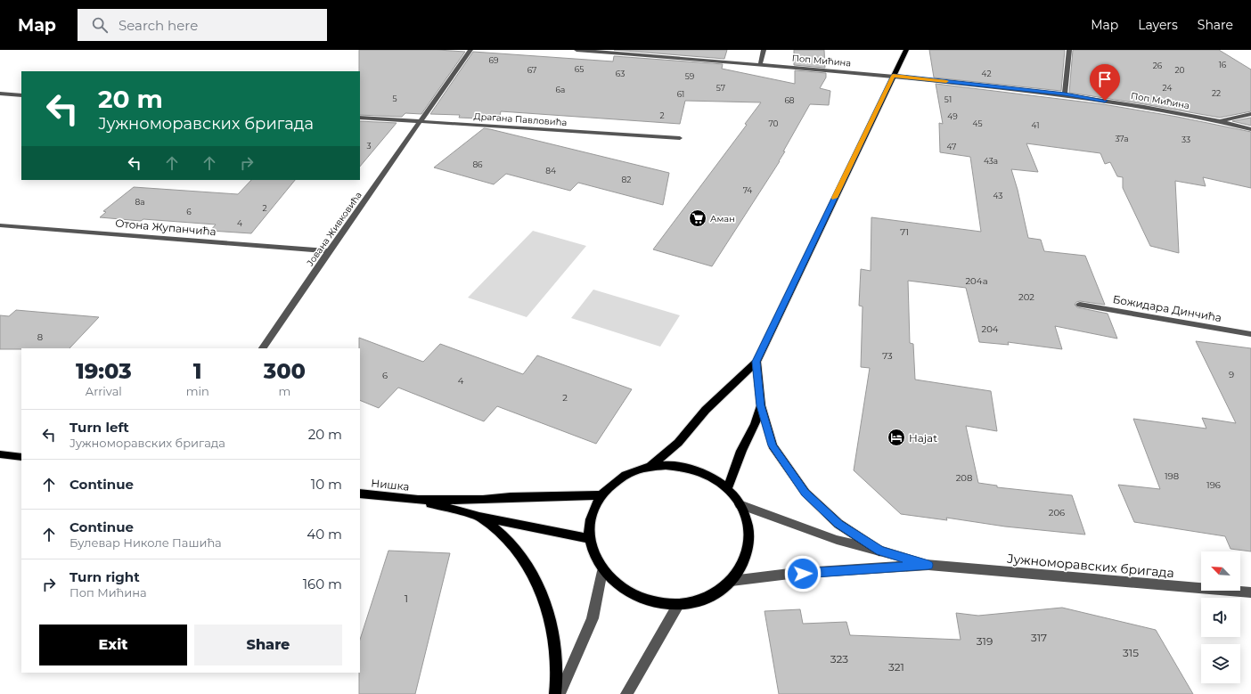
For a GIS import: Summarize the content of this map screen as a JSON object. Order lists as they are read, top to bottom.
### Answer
{
  "streets": {
    "main road": ["Нишка"],
    "street": [
      "Поп Мићина",
      "Драгана Павловића",
      "Отона Жупанчића",
      "Јована Живковића",
      "Божидара Динчића",
      "Јужноморавских бригада"
    ]
  },
  "crossings": [
    ["Драгана Павловића", "Јована Живковића"],
    ["Отона Жупанчића", "Јована Живковића"]
  ],
  "places": {
    "supermarket": ["Аман"],
    "hotel": ["Hajat"]
  },
  "house_numbers": [
    "69",
    "16",
    "26",
    "65",
    "67",
    "20",
    "63",
    "42",
    "59",
    "57",
    "24",
    "6a",
    "22",
    "61",
    "5",
    "51",
    "68",
    "2",
    "49",
    "70",
    "45",
    "41",
    "37a",
    "33",
    "3",
    "47",
    "43a",
    "86",
    "84",
    "82",
    "74",
    "43",
    "8a",
    "2",
    "6",
    "4",
    "71",
    "204a",
    "202",
    "204",
    "8",
    "73",
    "9",
    "6",
    "4",
    "2",
    "198",
    "208",
    "196",
    "206",
    "1",
    "317",
    "319",
    "315",
    "323",
    "321"
  ],
  "north": "top left",
  "page": {
    "header": "Map",
    "search": "Search here",
    "nav": ["Map", "Layers", "Share"],
    "turn": ["20 m", "Јужноморавских бригада"],
    "eta": [
      "19:03",
      "Arrival",
      "1",
      "min",
      "300",
      "m"
    ],
    "list": [
      {
        "name": "Turn left",
        "note": "Јужноморавских бригада",
        "value": "20 m"
      },
      {
        "name": "Continue",
        "value": "10 m"
      },
      {
        "name": "Continue",
        "note": "Булевар Николе Пашића",
        "value": "40 m"
      },
      {
        "name": "Turn right",
        "note": "Поп Мићина",
        "value": "160 m"
      }
    ],
    "buttons": ["Exit", "Share"]
  }
}
